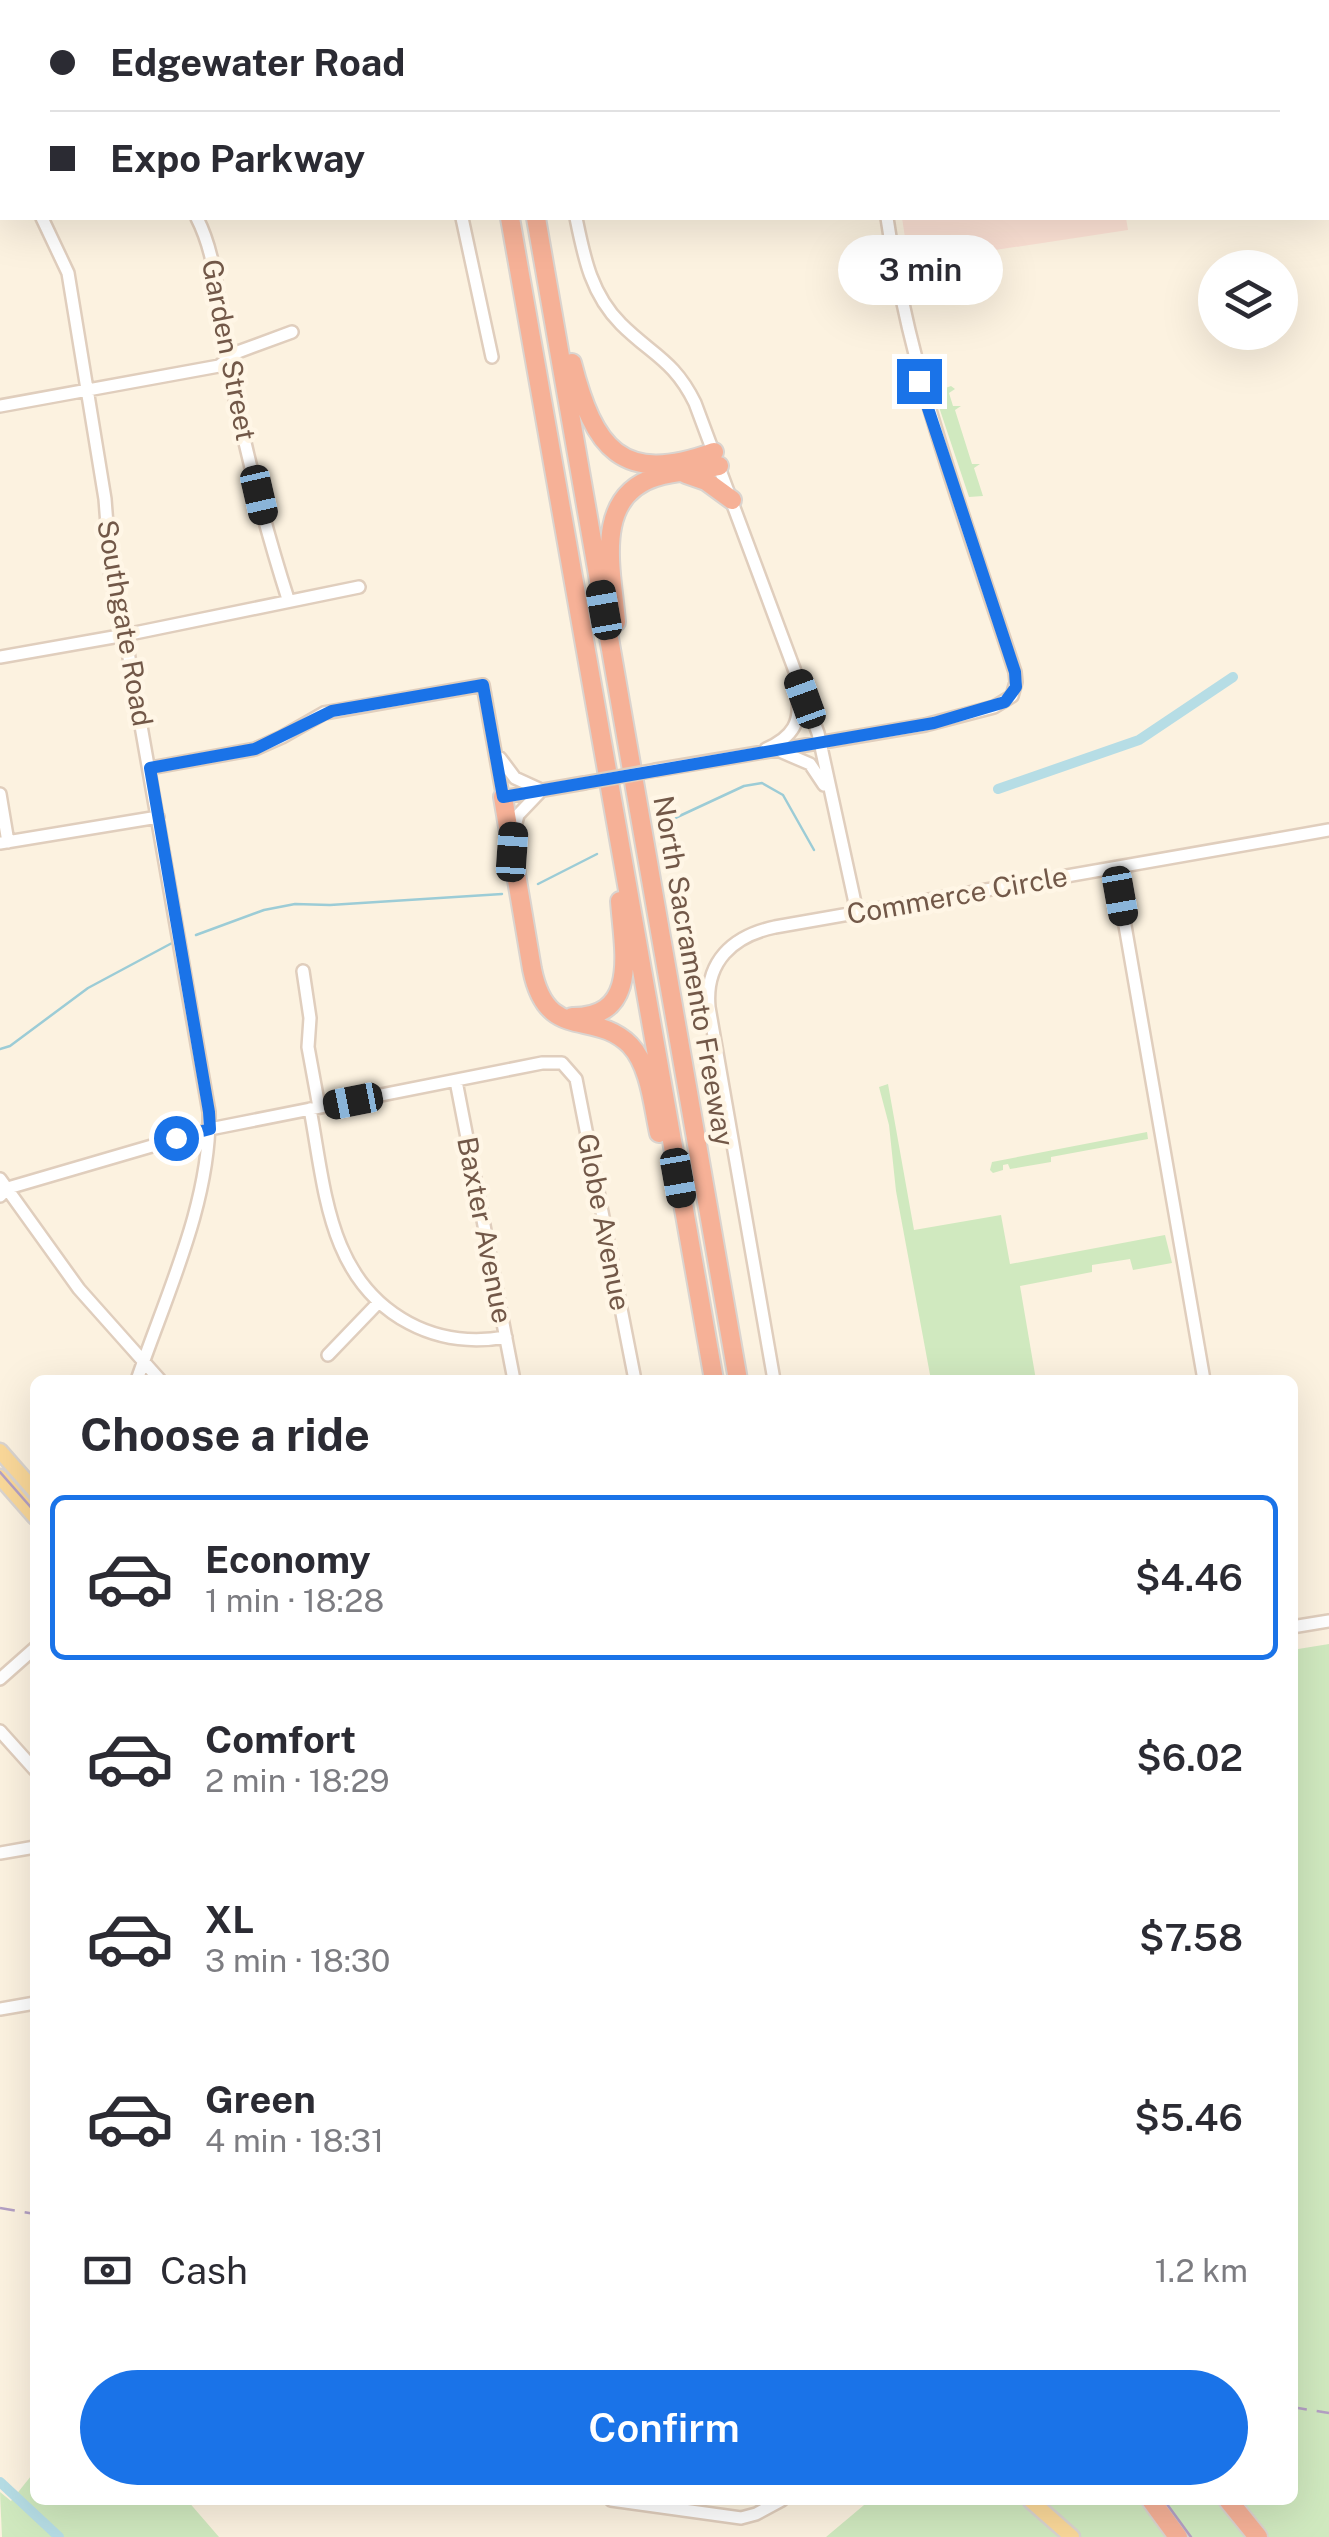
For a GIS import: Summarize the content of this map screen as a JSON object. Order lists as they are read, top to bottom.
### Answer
{
  "streets": {
    "highway": ["North Sacramento Freeway"],
    "street": [
      "Garden Street",
      "Southgate Road",
      "Commerce Circle",
      "Globe Avenue",
      "Baxter Avenue"
    ]
  },
  "crossings": [
    ["Globe Avenue", "Baxter Avenue"]
  ],
  "page": {
    "banner": ["Edgewater Road", "Expo Parkway"],
    "bubble": "3 min",
    "heading": "Choose a ride",
    "list": [
      {
        "name": "Economy",
        "note": "1 min · 18:28",
        "value": "$4.46"
      },
      {
        "name": "Comfort",
        "note": "2 min · 18:29",
        "value": "$6.02"
      },
      {
        "name": "XL",
        "note": "3 min · 18:30",
        "value": "$7.58"
      },
      {
        "name": "Green",
        "note": "4 min · 18:31",
        "value": "$5.46"
      }
    ],
    "pay": ["Cash", "1.2 km"],
    "buttons": "Confirm"
  }
}
